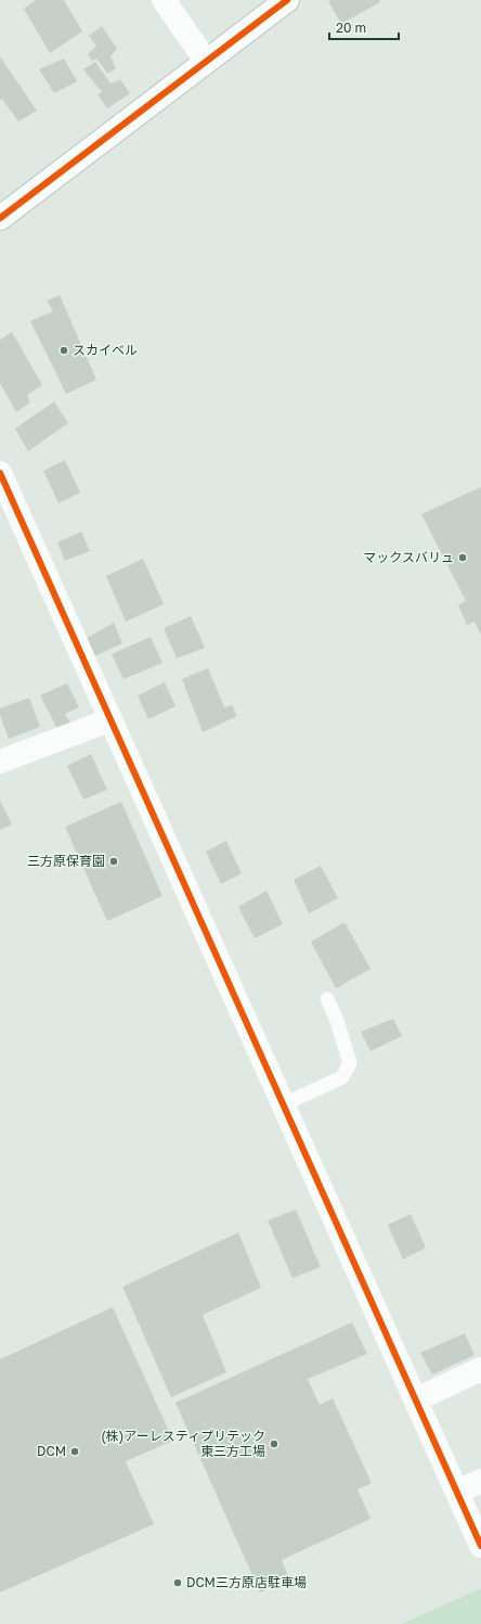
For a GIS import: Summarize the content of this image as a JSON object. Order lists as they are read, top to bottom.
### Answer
{
  "places": [
    "スカイベル",
    "マックスバリュ",
    "三方原保育園",
    "(株)アーレスティプリテック 東三方工場",
    "DCM",
    "DCM三方原店駐車場"
  ],
  "scale_bar": "20 m"
}
